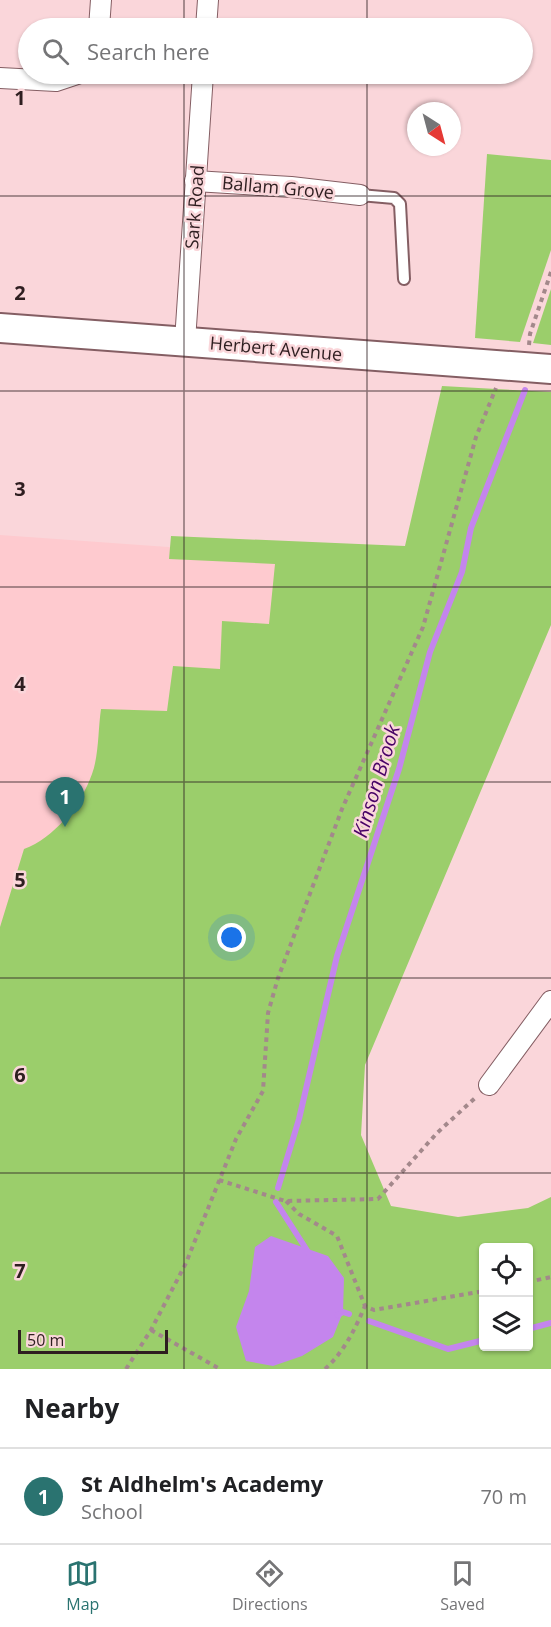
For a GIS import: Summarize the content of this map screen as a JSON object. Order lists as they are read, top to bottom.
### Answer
{
  "streets": {
    "street": ["Ballam Grove", "Sark Road", "Herbert Avenue"]
  },
  "crossings": [
    ["Ballam Grove", "Sark Road"],
    ["Sark Road", "Herbert Avenue"]
  ],
  "water": ["Kinson Brook"],
  "scale_bar": "50 m",
  "north": "bottom right",
  "page": {
    "search": "Search here",
    "pins": "1",
    "scale": "50 m",
    "heading": "Nearby",
    "list": [
      {
        "mark": "1",
        "name": "St Aldhelm's Academy",
        "note": "School",
        "value": "70 m"
      }
    ],
    "nav": ["Map", "Directions", "Saved"]
  },
  "grid": {
    "rows": [
      "1",
      "2",
      "3",
      "4",
      "5",
      "6",
      "7"
    ]
  }
}
